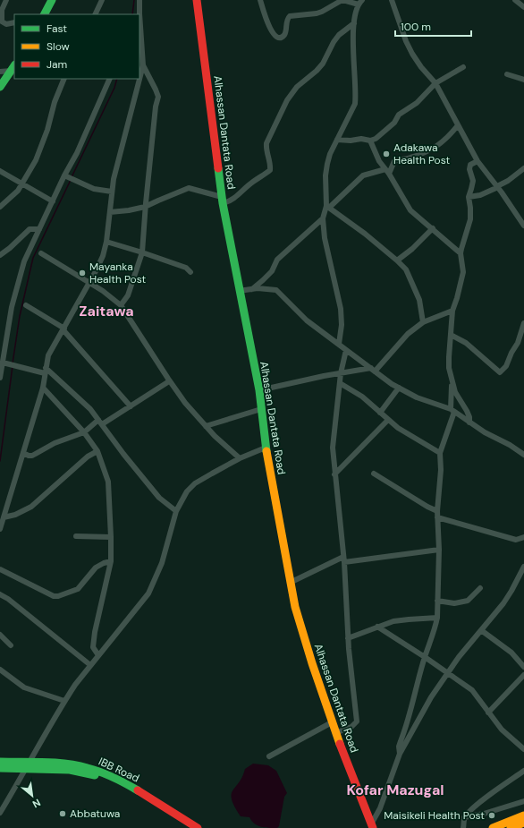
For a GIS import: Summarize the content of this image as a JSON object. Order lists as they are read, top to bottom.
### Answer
{
  "streets": {
    "street": ["Alhassan Dantata Road", "IBB Road"]
  },
  "districts": ["Zaitawa", "Kofar Mazugal"],
  "places": [
    "Adakawa Health Post",
    "Mayanka Health Post",
    "Abbatuwa",
    "Maisikeli Health Post"
  ],
  "legend": ["Fast", "Slow", "Jam"],
  "scale_bar": "100 m",
  "north": "bottom right"
}
